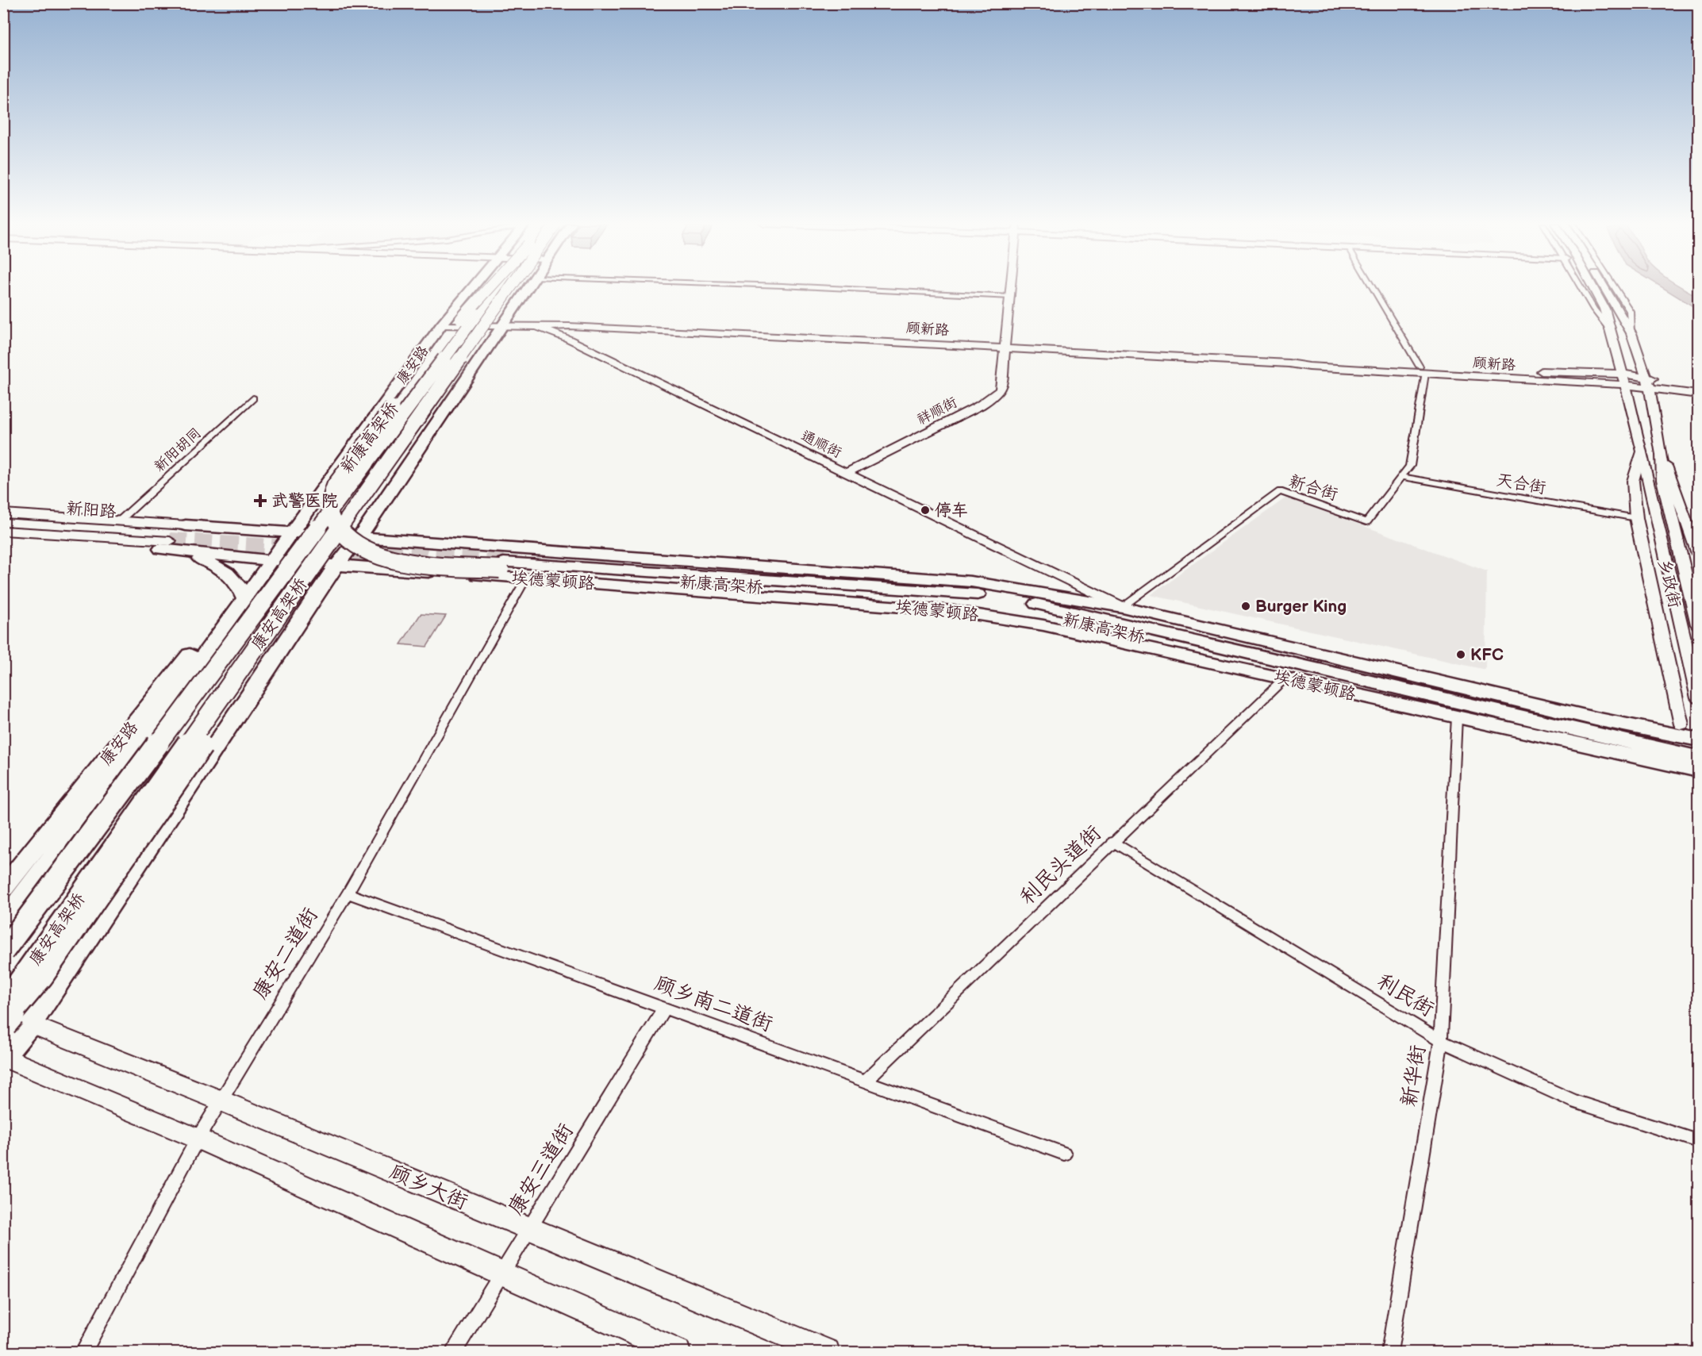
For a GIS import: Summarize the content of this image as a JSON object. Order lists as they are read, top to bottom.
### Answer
{
  "streets": {
    "highway": [
      "康安路",
      "新康高架桥",
      "埃德蒙顿路",
      "康安高架桥"
    ],
    "main road": [
      "顾新路",
      "祥顺街",
      "通顺街",
      "新阳路",
      "乡政街",
      "顾乡大街"
    ],
    "street": [
      "新阳胡同",
      "天合街",
      "新合街",
      "利民头道街",
      "康安二道街",
      "利民街",
      "顾乡南二道街",
      "新华街",
      "康安三道街"
    ]
  },
  "crossings": [
    ["顾新路", "祥顺街"],
    ["顾新路", "通顺街"],
    ["顾新路", "新合街"],
    ["顾新路", "乡政街"],
    ["康安路", "通顺街"],
    ["康安路", "埃德蒙顿路"],
    ["祥顺街", "通顺街"],
    ["新康高架桥", "埃德蒙顿路"],
    ["新康高架桥", "新华街"],
    ["通顺街", "新合街"],
    ["通顺街", "埃德蒙顿路"],
    ["天合街", "新合街"],
    ["天合街", "乡政街"],
    ["新合街", "埃德蒙顿路"],
    ["新阳路", "埃德蒙顿路"],
    ["埃德蒙顿路", "利民头道街"],
    ["埃德蒙顿路", "康安二道街"],
    ["埃德蒙顿路", "新华街"],
    ["利民头道街", "利民街"],
    ["利民头道街", "顾乡南二道街"],
    ["康安二道街", "顾乡南二道街"],
    ["康安二道街", "顾乡大街"],
    ["利民街", "新华街"],
    ["顾乡南二道街", "康安三道街"],
    ["康安三道街", "顾乡大街"]
  ],
  "places": {
    "health": ["武警医院"],
    "other": ["停车", "Burger King", "KFC"]
  }
}
